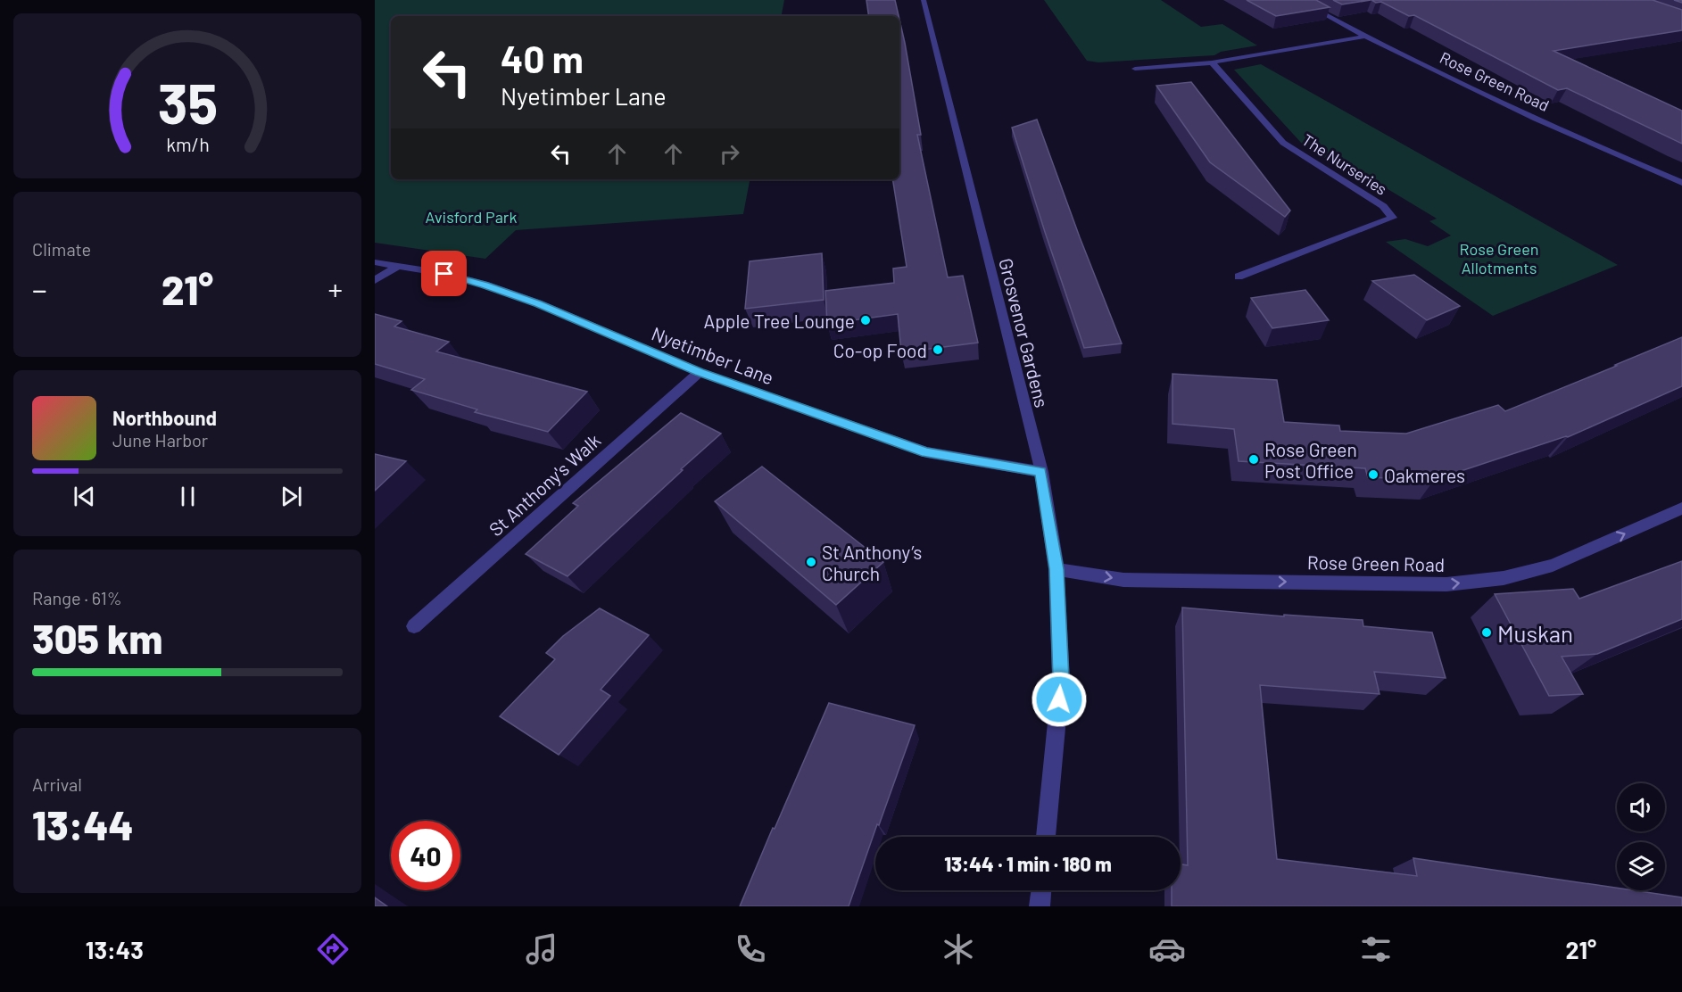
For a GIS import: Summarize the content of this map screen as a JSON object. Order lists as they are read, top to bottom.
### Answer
{
  "streets": {
    "street": [
      "Rose Green Road",
      "The Nurseries",
      "Grosvenor Gardens",
      "Nyetimber Lane",
      "St Anthony's Walk"
    ]
  },
  "crossings": [
    ["Rose Green Road", "Grosvenor Gardens"],
    ["Grosvenor Gardens", "Nyetimber Lane"],
    ["Nyetimber Lane", "St Anthony's Walk"]
  ],
  "one_way": ["Rose Green Road"],
  "parks": ["Avisford Park", "Rose Green Allotments"],
  "places": [
    "Apple Tree Lounge",
    "Co-op Food",
    "Rose Green Post Office",
    "Oakmeres",
    "St Anthony’s Church",
    "Muskan"
  ],
  "page": {
    "turn": ["40 m", "Nyetimber Lane"],
    "tile": [
      "Climate",
      ["Range · 61%", "305 km"],
      ["Arrival", "13:44"]
    ],
    "heat": ["−", "21°", "+"],
    "song": ["Northbound", "June Harbor"],
    "limit": "40",
    "trip": "13:44 · 1 min · 180 m",
    "tabs": ["13:43", "21°"],
    "gauge": ["35", "km/h"]
  }
}
